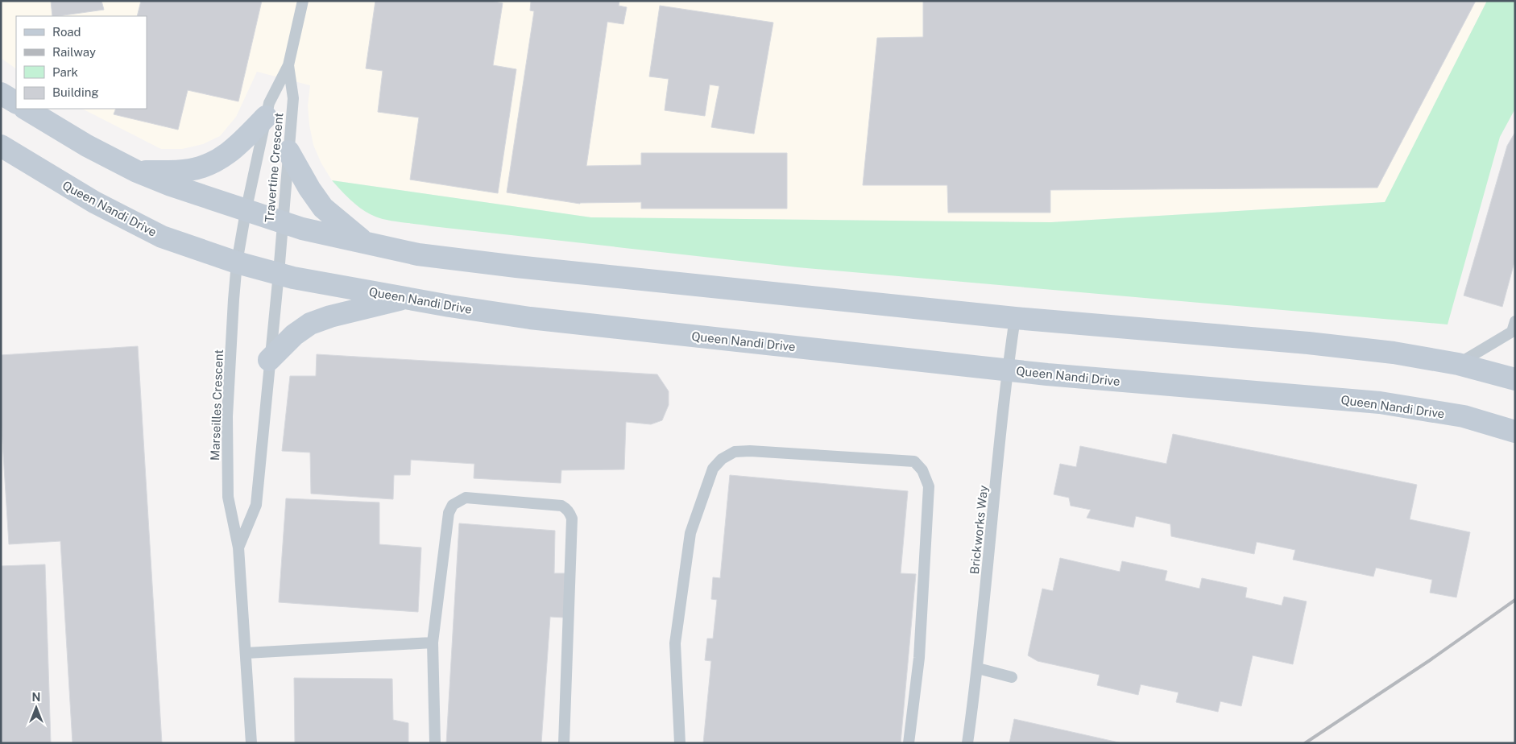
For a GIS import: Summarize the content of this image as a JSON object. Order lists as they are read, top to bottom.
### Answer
{
  "streets": {
    "main road": ["Queen Nandi Drive"],
    "lane": ["Travertine Crescent", "Marseilles Crescent", "Brickworks Way"]
  },
  "crossings": [
    ["Travertine Crescent", "Queen Nandi Drive"],
    ["Travertine Crescent", "Marseilles Crescent"],
    ["Queen Nandi Drive", "Marseilles Crescent"],
    ["Queen Nandi Drive", "Brickworks Way"]
  ],
  "legend": [
    "Road",
    "Railway",
    "Park",
    "Building"
  ],
  "north": "top"
}
